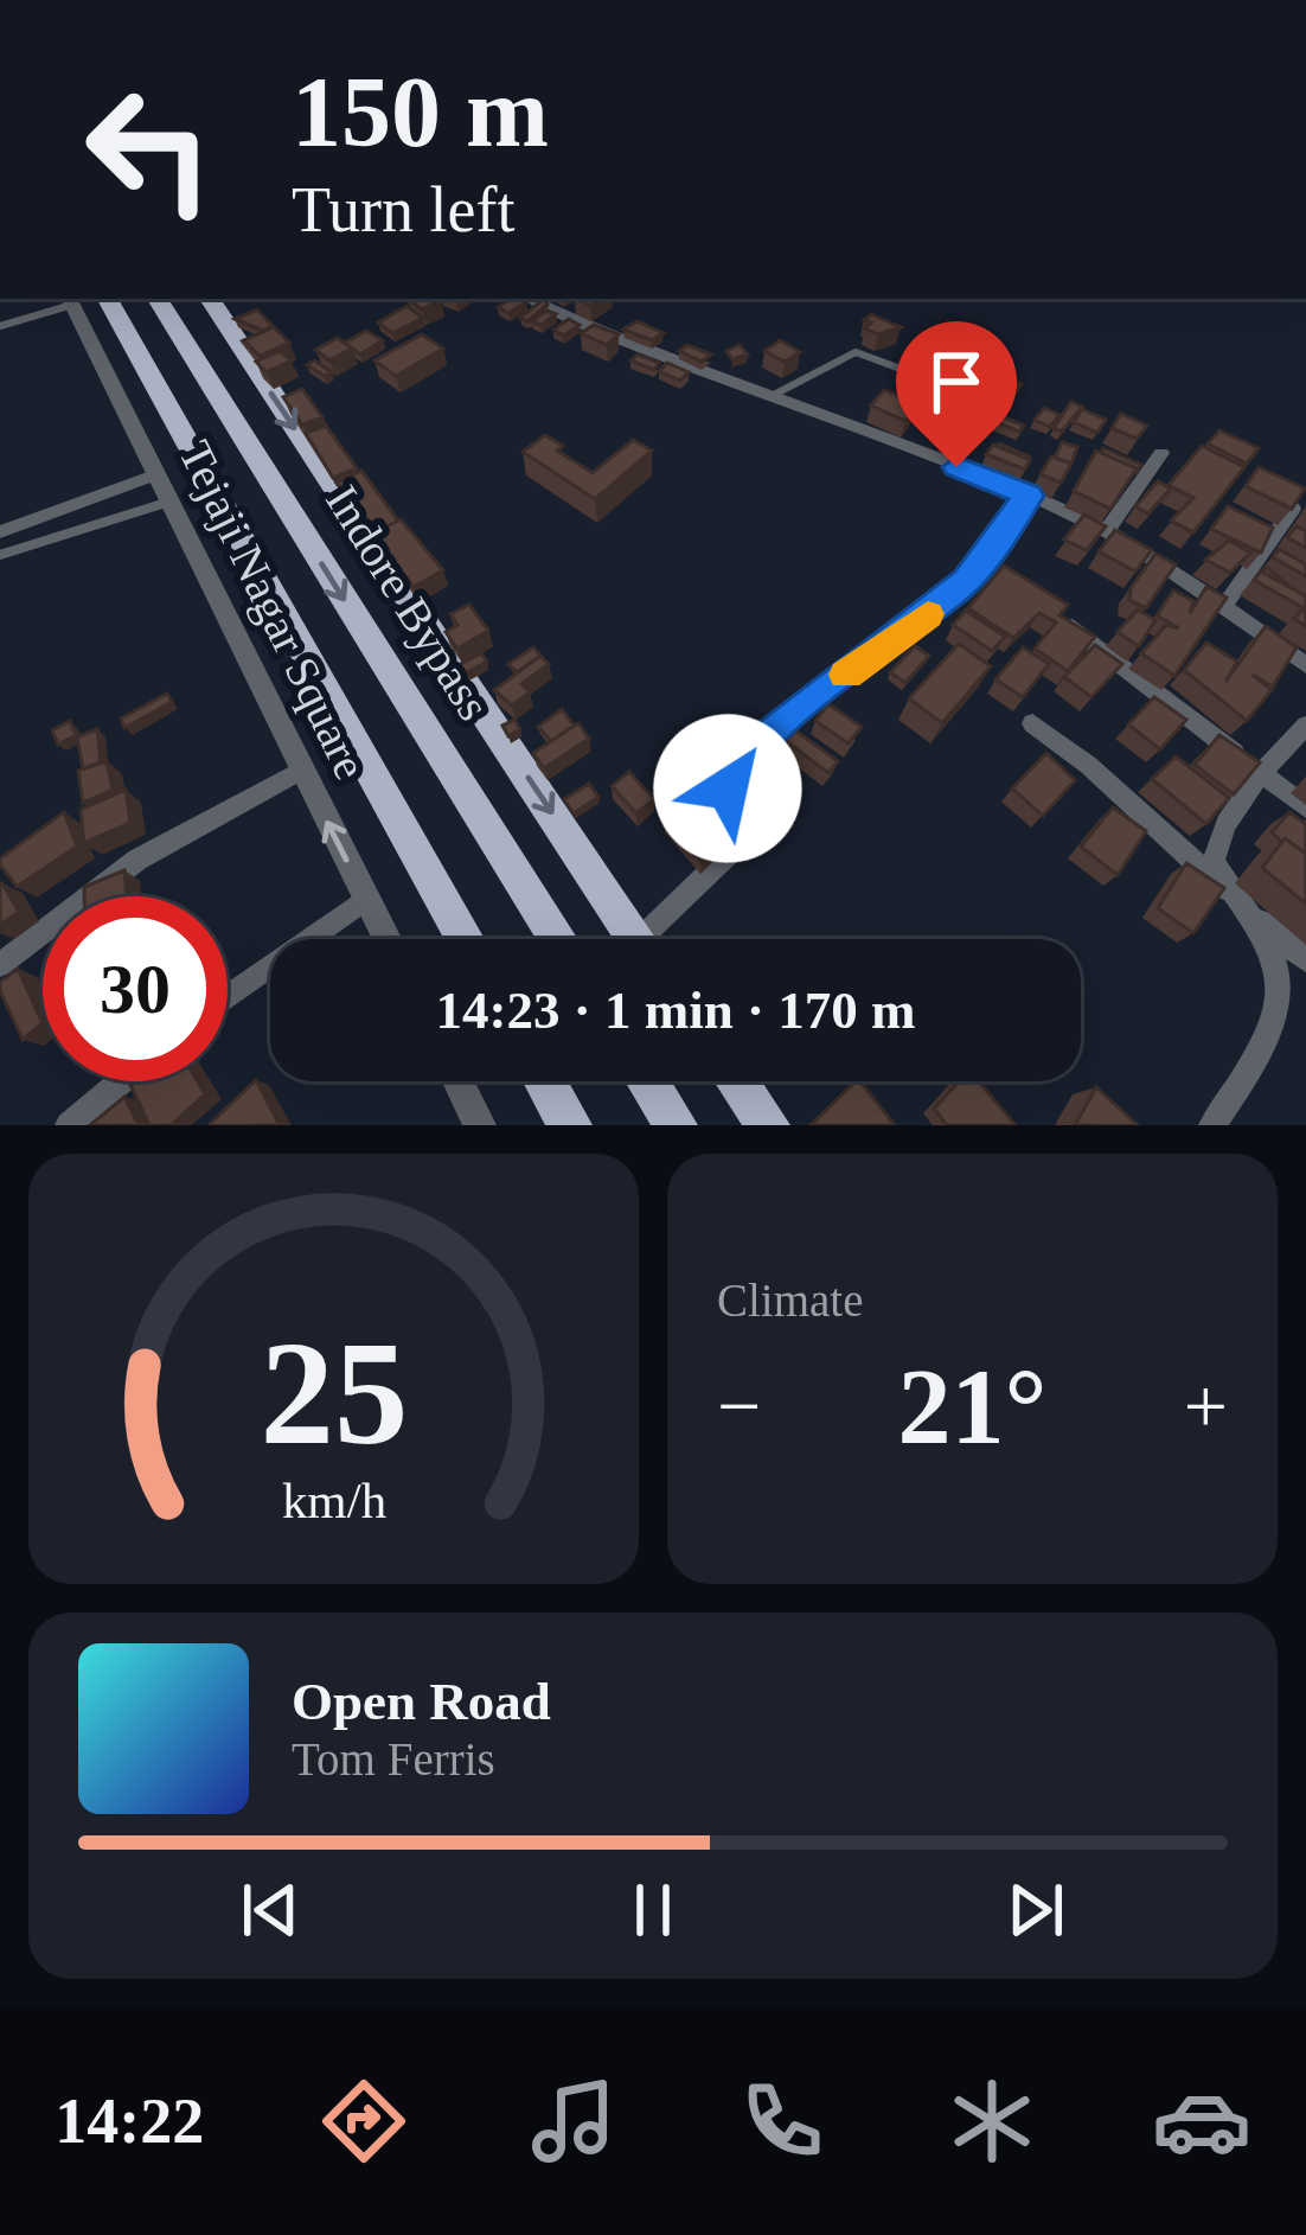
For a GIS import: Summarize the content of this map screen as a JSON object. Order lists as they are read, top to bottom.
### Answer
{
  "streets": {
    "highway": ["Indore Bypass"],
    "street": ["Tejaji Nagar Square"]
  },
  "page": {
    "turn": ["150 m", "Turn left"],
    "limit": "30",
    "trip": "14:23 · 1 min · 170 m",
    "tile": "Climate",
    "heat": ["−", "21°", "+"],
    "song": ["Open Road", "Tom Ferris"],
    "tabs": "14:22",
    "gauge": ["25", "km/h"]
  }
}
